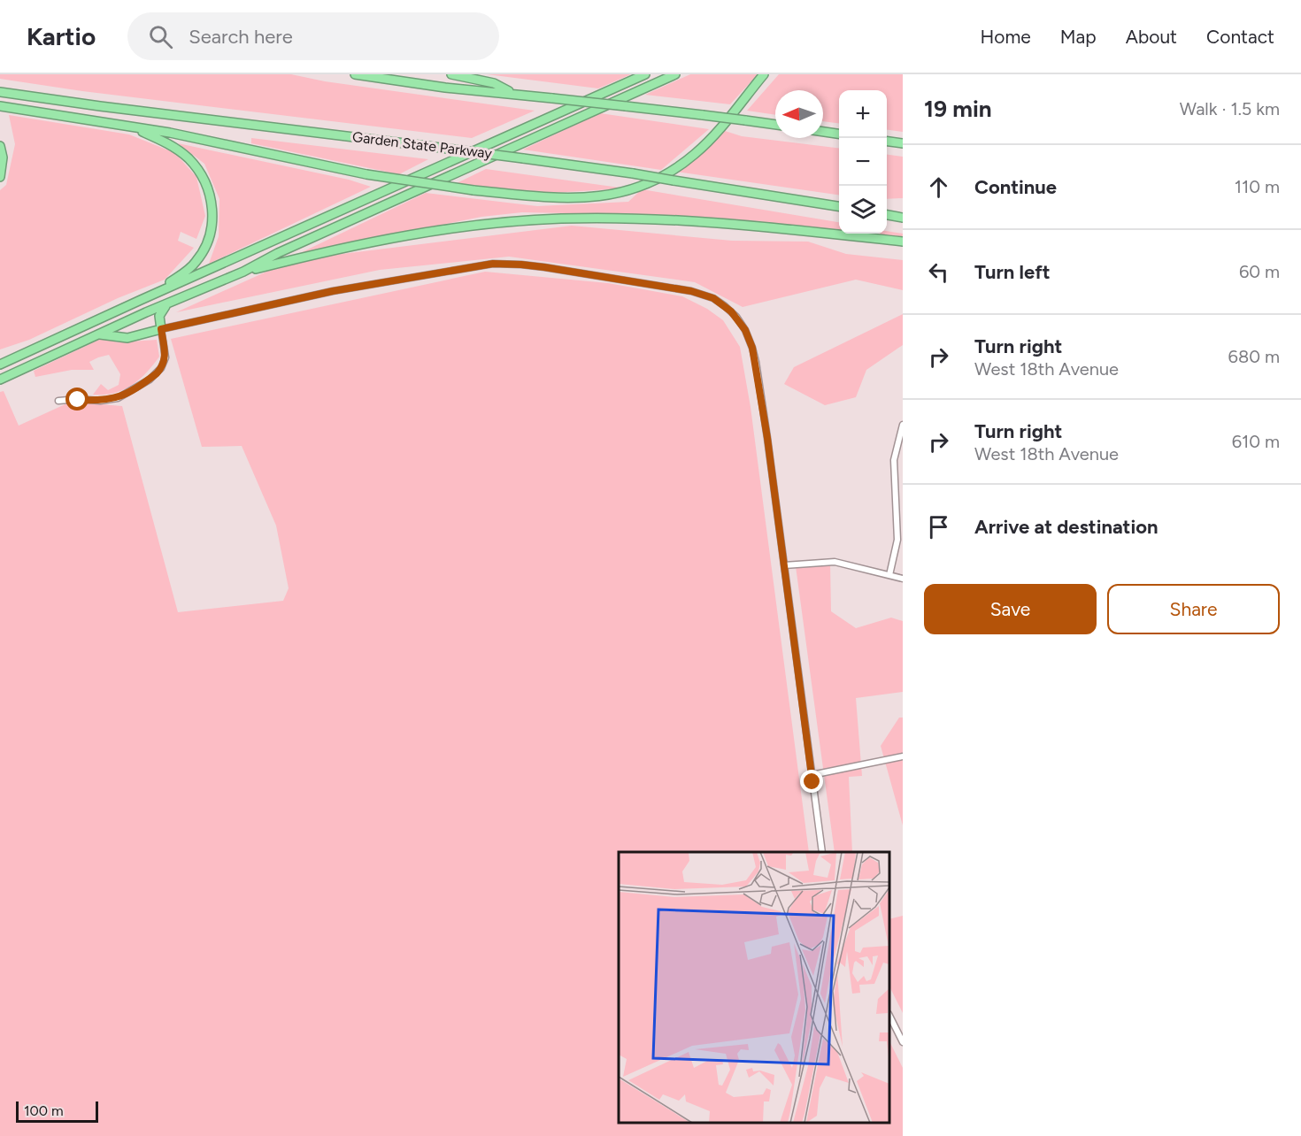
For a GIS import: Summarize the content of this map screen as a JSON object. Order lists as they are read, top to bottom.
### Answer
{
  "streets": {
    "highway": ["Garden State Parkway"]
  },
  "scale_bar": "100 m",
  "north": "left",
  "page": {
    "header": "Kartio",
    "search": "Search here",
    "nav": [
      "Home",
      "Map",
      "About",
      "Contact"
    ],
    "heading": ["19 min", "Walk · 1.5 km"],
    "map_buttons": ["+", "−"],
    "list": [
      ["Continue", "110 m"],
      ["Turn left", "60 m"],
      ["Turn right", "West 18th Avenue", "680 m"],
      ["Turn right", "West 18th Avenue", "610 m"],
      "Arrive at destination"
    ],
    "buttons": ["Save", "Share"],
    "scale": "100 m"
  }
}
